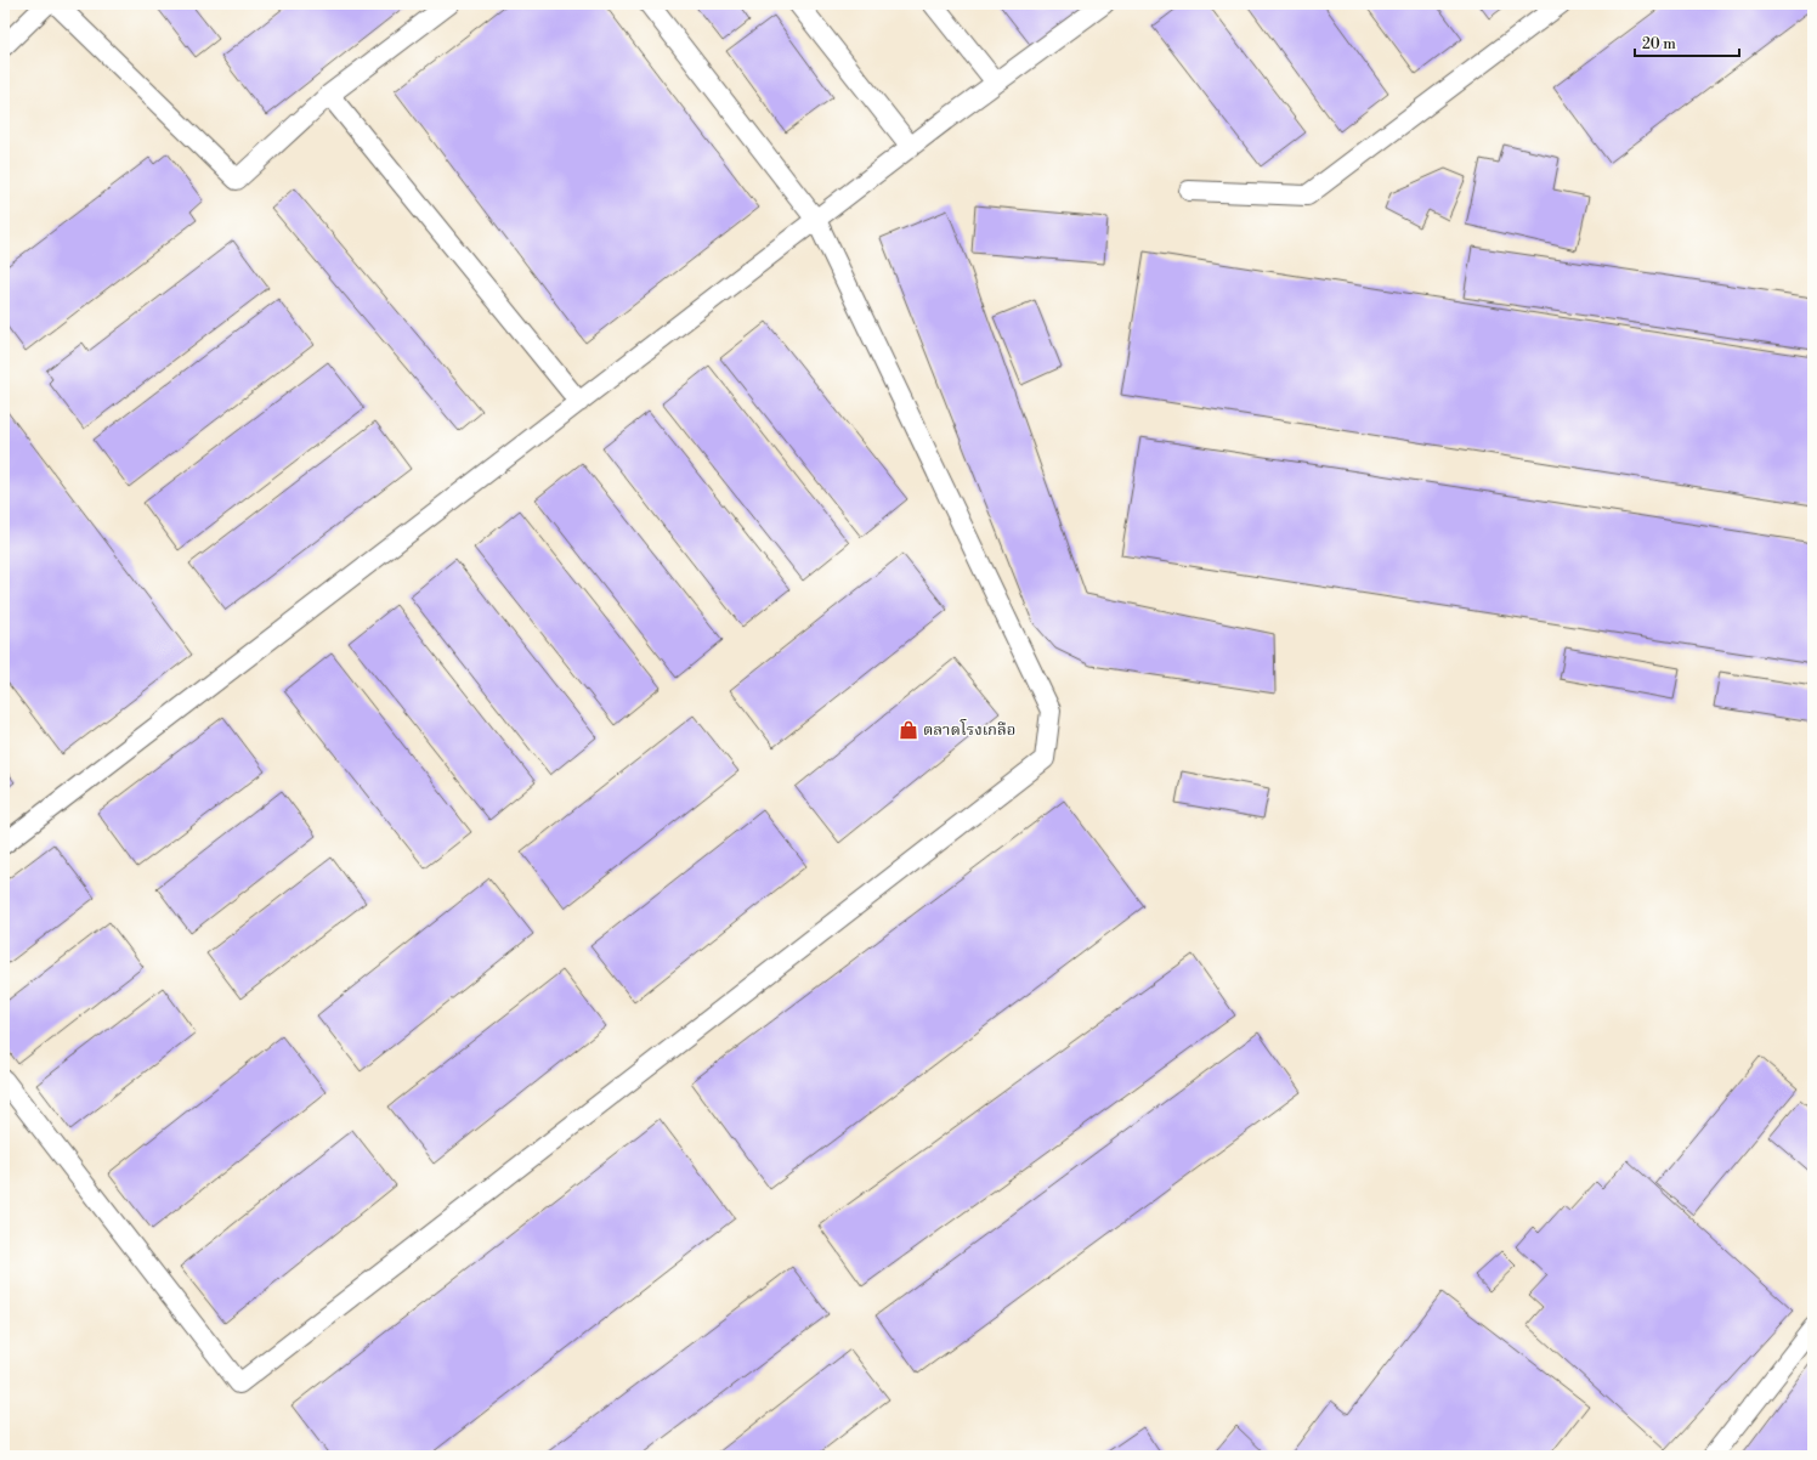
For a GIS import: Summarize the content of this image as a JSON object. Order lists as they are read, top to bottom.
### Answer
{
  "places": {
    "shop": ["ตลาดโรงเกลือ"]
  },
  "scale_bar": "20 m"
}
